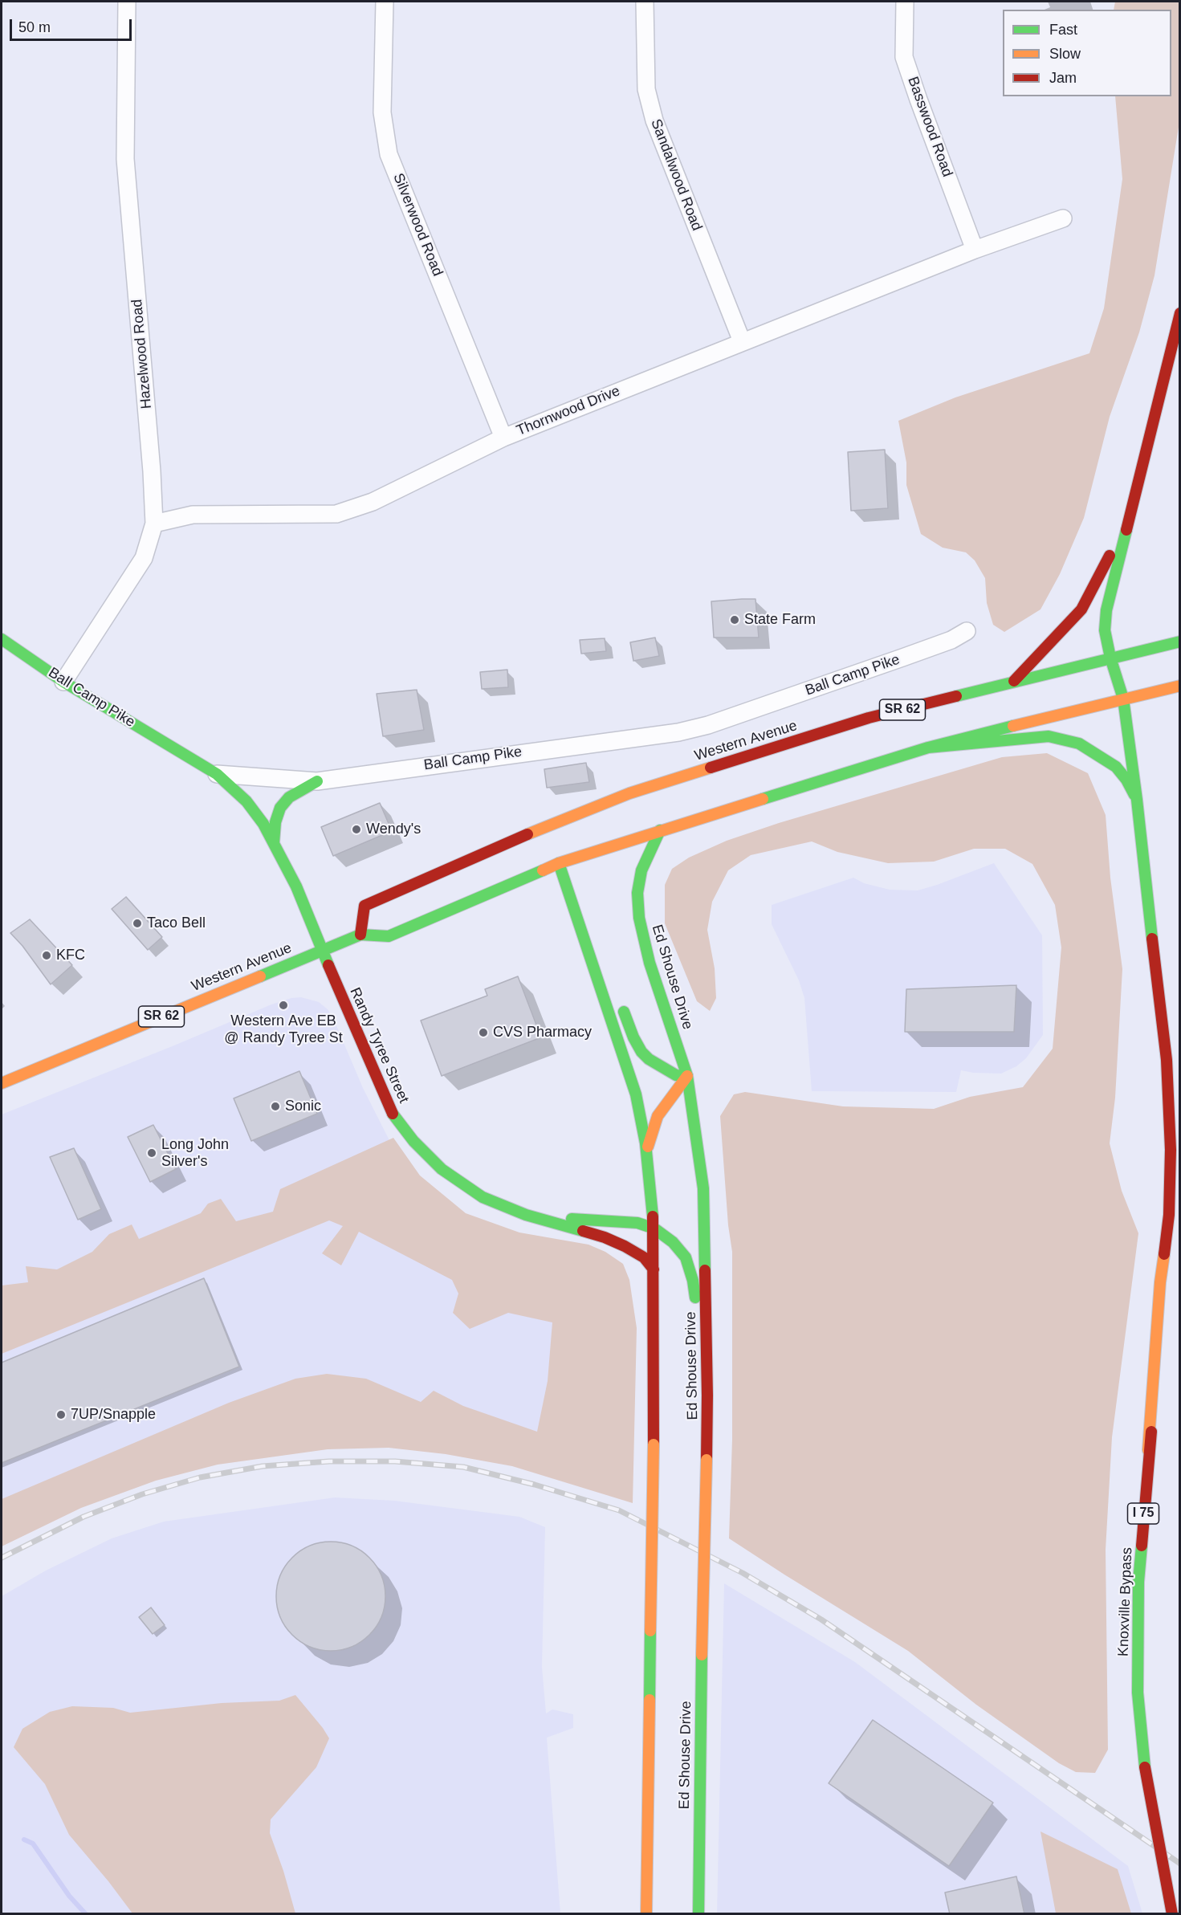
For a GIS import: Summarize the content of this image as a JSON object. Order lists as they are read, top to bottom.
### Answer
{
  "streets": {
    "main road": [
      "Ball Camp Pike",
      "SR 62",
      "Western Avenue",
      "Ed Shouse Drive",
      "Randy Tyree Street",
      "I 75",
      "Knoxville Bypass"
    ],
    "street": [
      "Basswood Road",
      "Sandalwood Road",
      "Silverwood Road",
      "Hazelwood Road",
      "Thornwood Drive"
    ]
  },
  "crossings": [
    ["Basswood Road", "Thornwood Drive"],
    ["Sandalwood Road", "Thornwood Drive"],
    ["Silverwood Road", "Thornwood Drive"],
    ["Hazelwood Road", "Thornwood Drive"],
    ["Hazelwood Road", "Ball Camp Pike"],
    ["Ball Camp Pike", "Randy Tyree Street"],
    ["Western Avenue", "Ed Shouse Drive"],
    ["Western Avenue", "Randy Tyree Street"]
  ],
  "places": [
    "State Farm",
    "Wendy's",
    "Taco Bell",
    "KFC",
    "Western Ave EB @ Randy Tyree St",
    "CVS Pharmacy",
    "Sonic",
    "Long John Silver's",
    "7UP/Snapple"
  ],
  "legend": ["Fast", "Slow", "Jam"],
  "scale_bar": "50 m"
}
